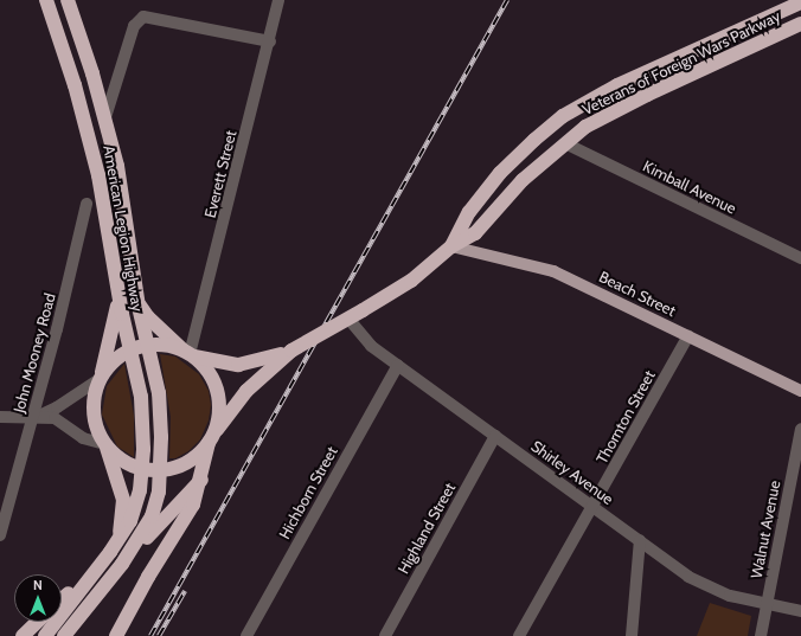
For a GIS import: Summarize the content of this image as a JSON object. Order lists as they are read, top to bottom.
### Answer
{
  "streets": {
    "highway": ["Veterans of Foreign Wars Parkway", "American Legion Highway"],
    "main road": ["Beach Street"],
    "street": [
      "Everett Street",
      "Kimball Avenue",
      "John Mooney Road",
      "Thornton Street",
      "Shirley Avenue",
      "Hichborn Street",
      "Highland Street",
      "Walnut Avenue"
    ]
  },
  "crossings": [
    ["Veterans of Foreign Wars Parkway", "Everett Street"],
    ["Veterans of Foreign Wars Parkway", "Kimball Avenue"],
    ["Veterans of Foreign Wars Parkway", "American Legion Highway"],
    ["Veterans of Foreign Wars Parkway", "Beach Street"],
    ["Veterans of Foreign Wars Parkway", "Shirley Avenue"],
    ["Beach Street", "Thornton Street"],
    ["Thornton Street", "Shirley Avenue"],
    ["Shirley Avenue", "Hichborn Street"],
    ["Shirley Avenue", "Highland Street"],
    ["Shirley Avenue", "Walnut Avenue"]
  ],
  "north": "top"
}
